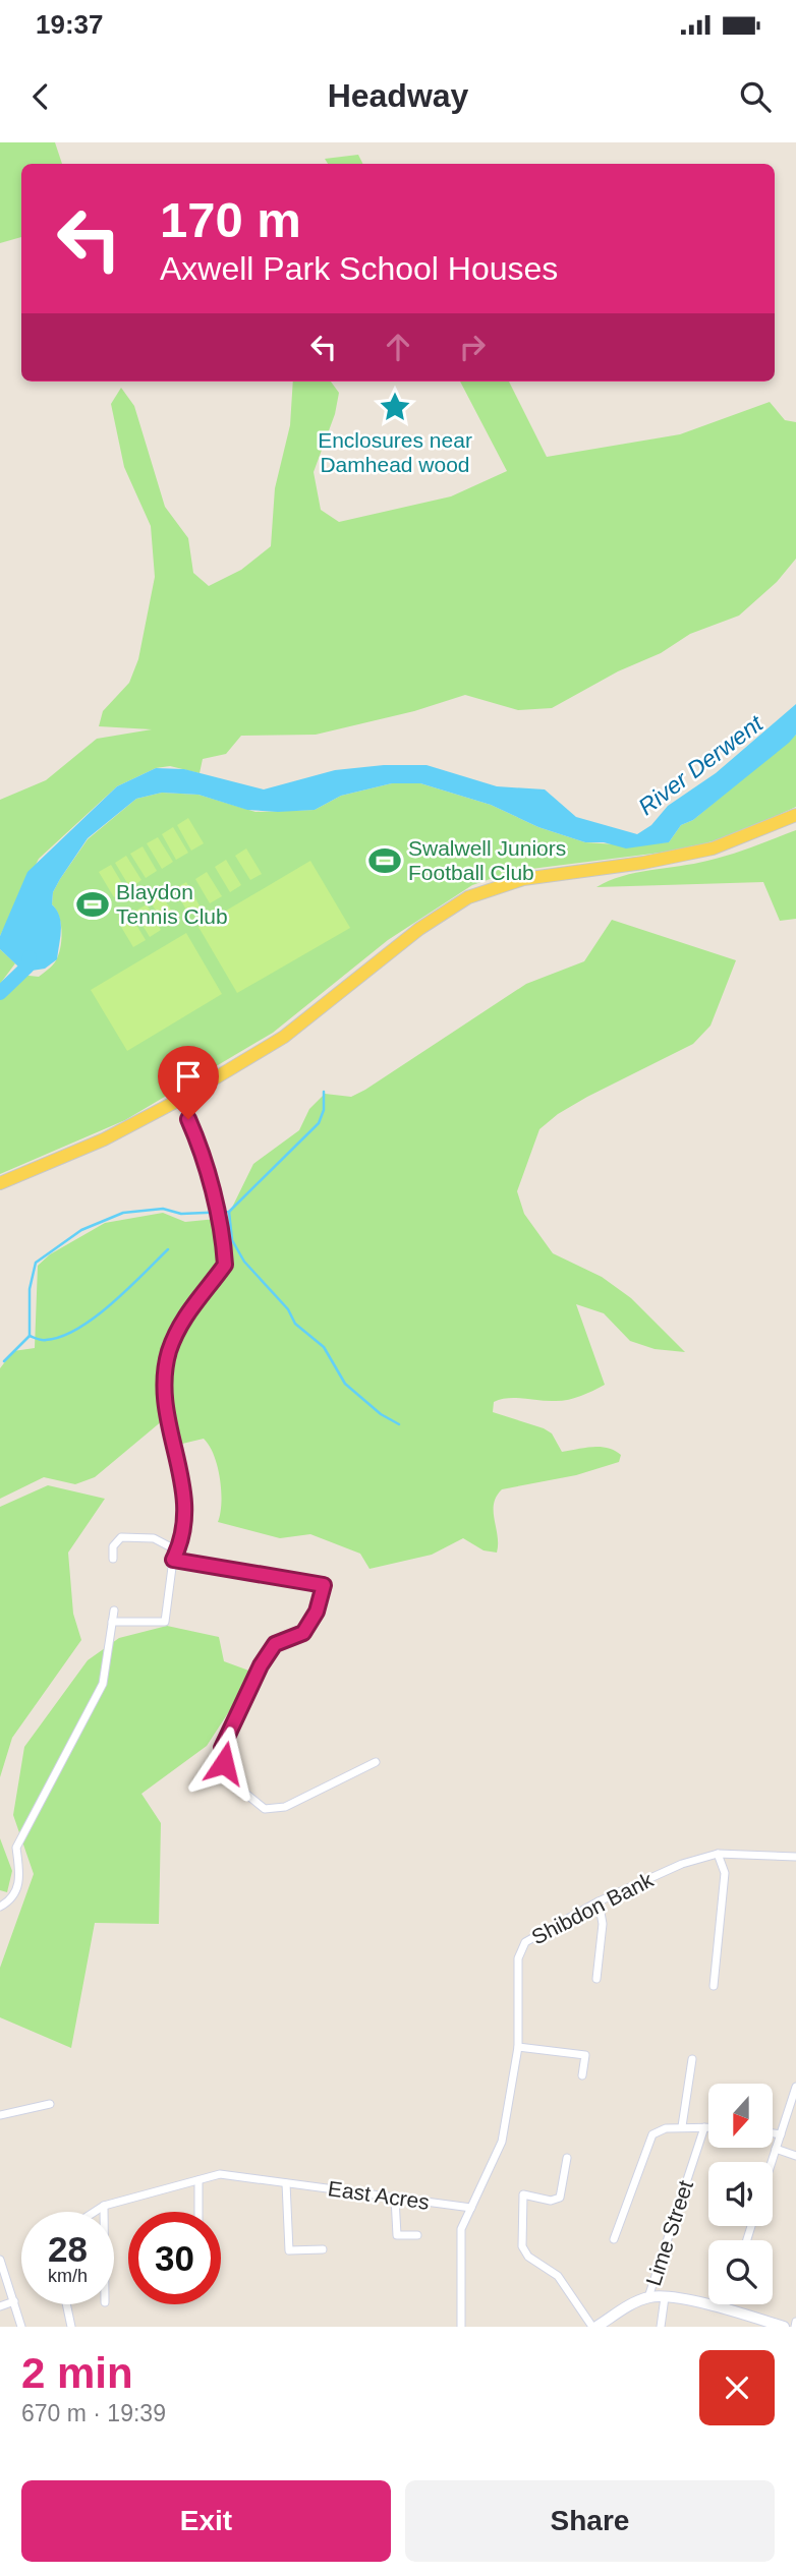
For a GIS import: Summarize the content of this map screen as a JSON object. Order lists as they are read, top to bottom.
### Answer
{
  "streets": {
    "street": ["Shibdon Bank", "East Acres", "Lime Street"]
  },
  "crossings": [
    ["Shibdon Bank", "East Acres"]
  ],
  "water": ["River Derwent"],
  "places": {
    "place": ["Enclosures near Damhead wood"],
    "sports": ["Swalwell Juniors Football Club", "Blaydon Tennis Club"]
  },
  "north": "bottom",
  "page": {
    "status": "19:37",
    "header": "Headway",
    "turn": ["170 m", "Axwell Park School Houses"],
    "speed": "28 km/h",
    "limit": "30",
    "heading": ["2 min", "670 m · 19:39"],
    "buttons": ["Exit", "Share"]
  }
}
